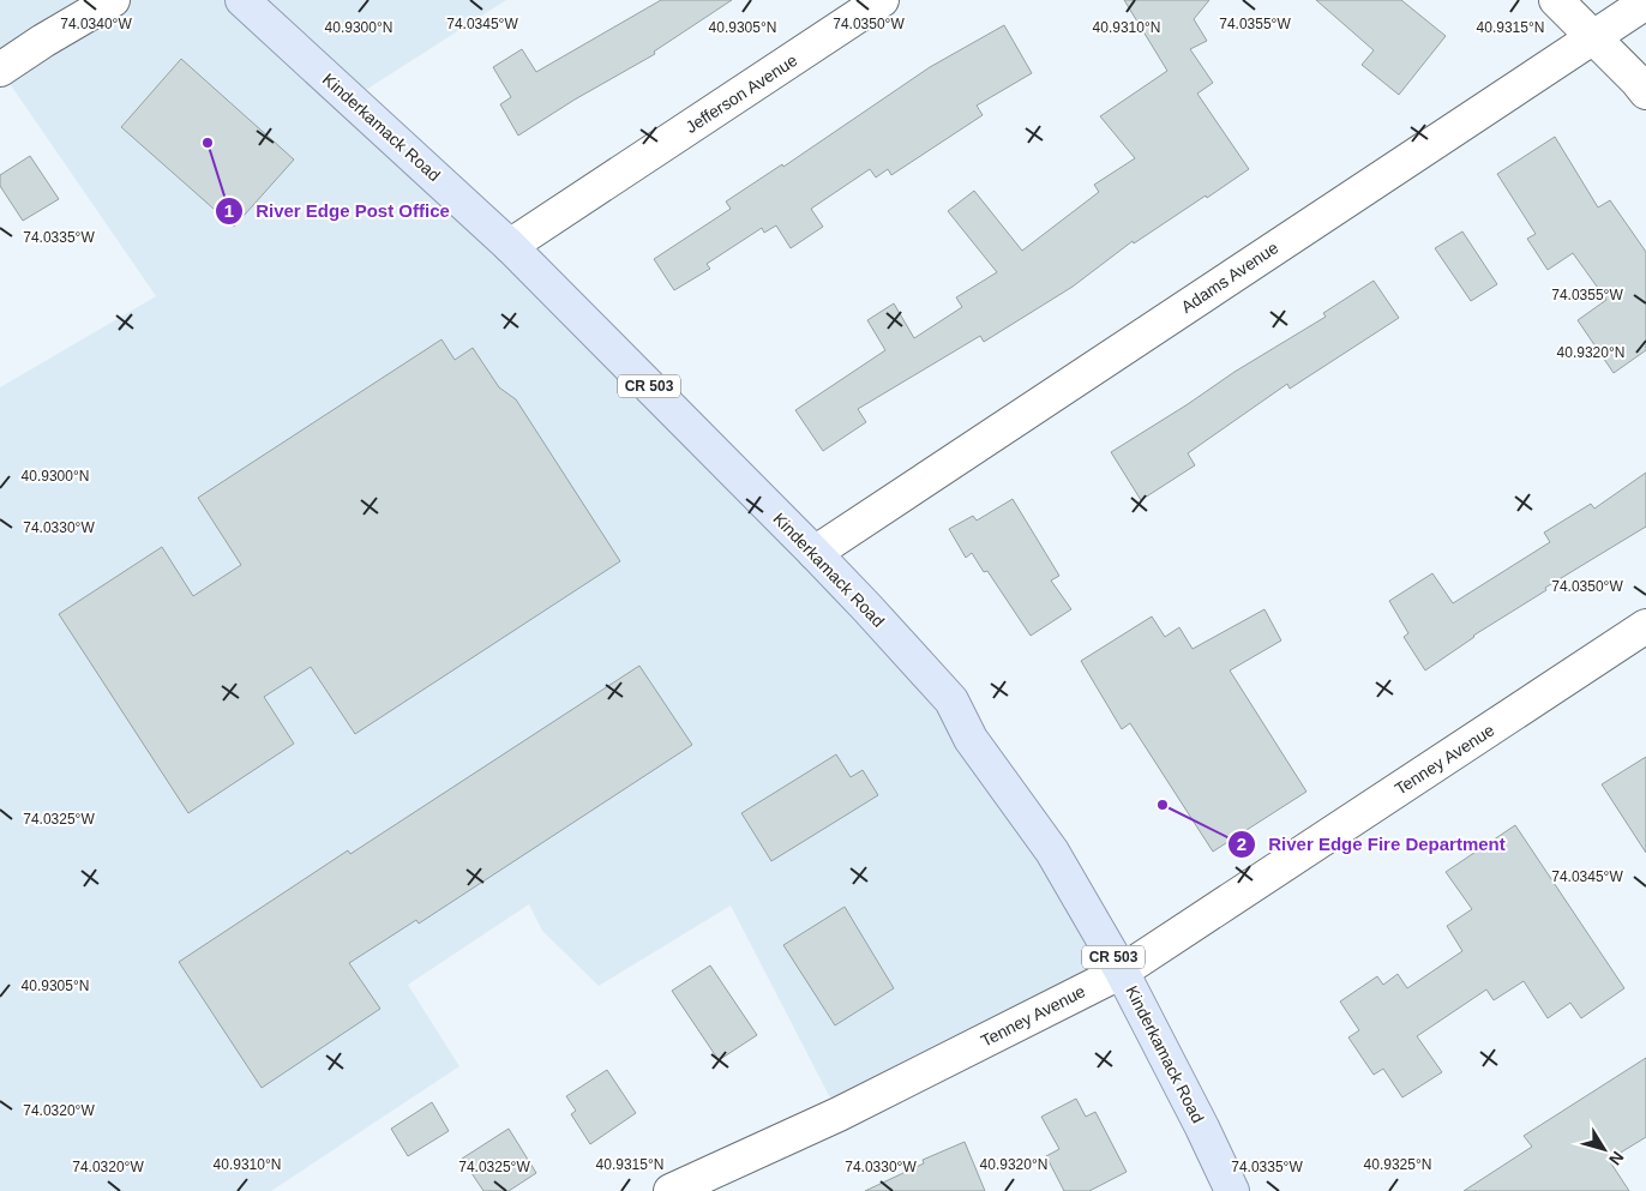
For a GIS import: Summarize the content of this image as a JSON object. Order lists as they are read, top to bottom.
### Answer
{
  "streets": {
    "main road": ["Kinderkamack Road", "CR 503"],
    "street": ["Jefferson Avenue", "Adams Avenue", "Tenney Avenue"]
  },
  "crossings": [
    ["Jefferson Avenue", "Kinderkamack Road"],
    ["Kinderkamack Road", "Adams Avenue"],
    ["Kinderkamack Road", "Tenney Avenue"]
  ],
  "places": ["River Edge Post Office", "River Edge Fire Department"],
  "north": "bottom right",
  "coordinates": [
    "74.0340°W",
    "74.0345°W",
    "74.0350°W",
    "74.0355°W",
    "40.9300°N",
    "40.9305°N",
    "40.9310°N",
    "40.9315°N",
    "74.0335°W",
    "40.9320°N",
    "74.0330°W",
    "74.0325°W",
    "74.0320°W",
    "40.9325°N"
  ]
}
